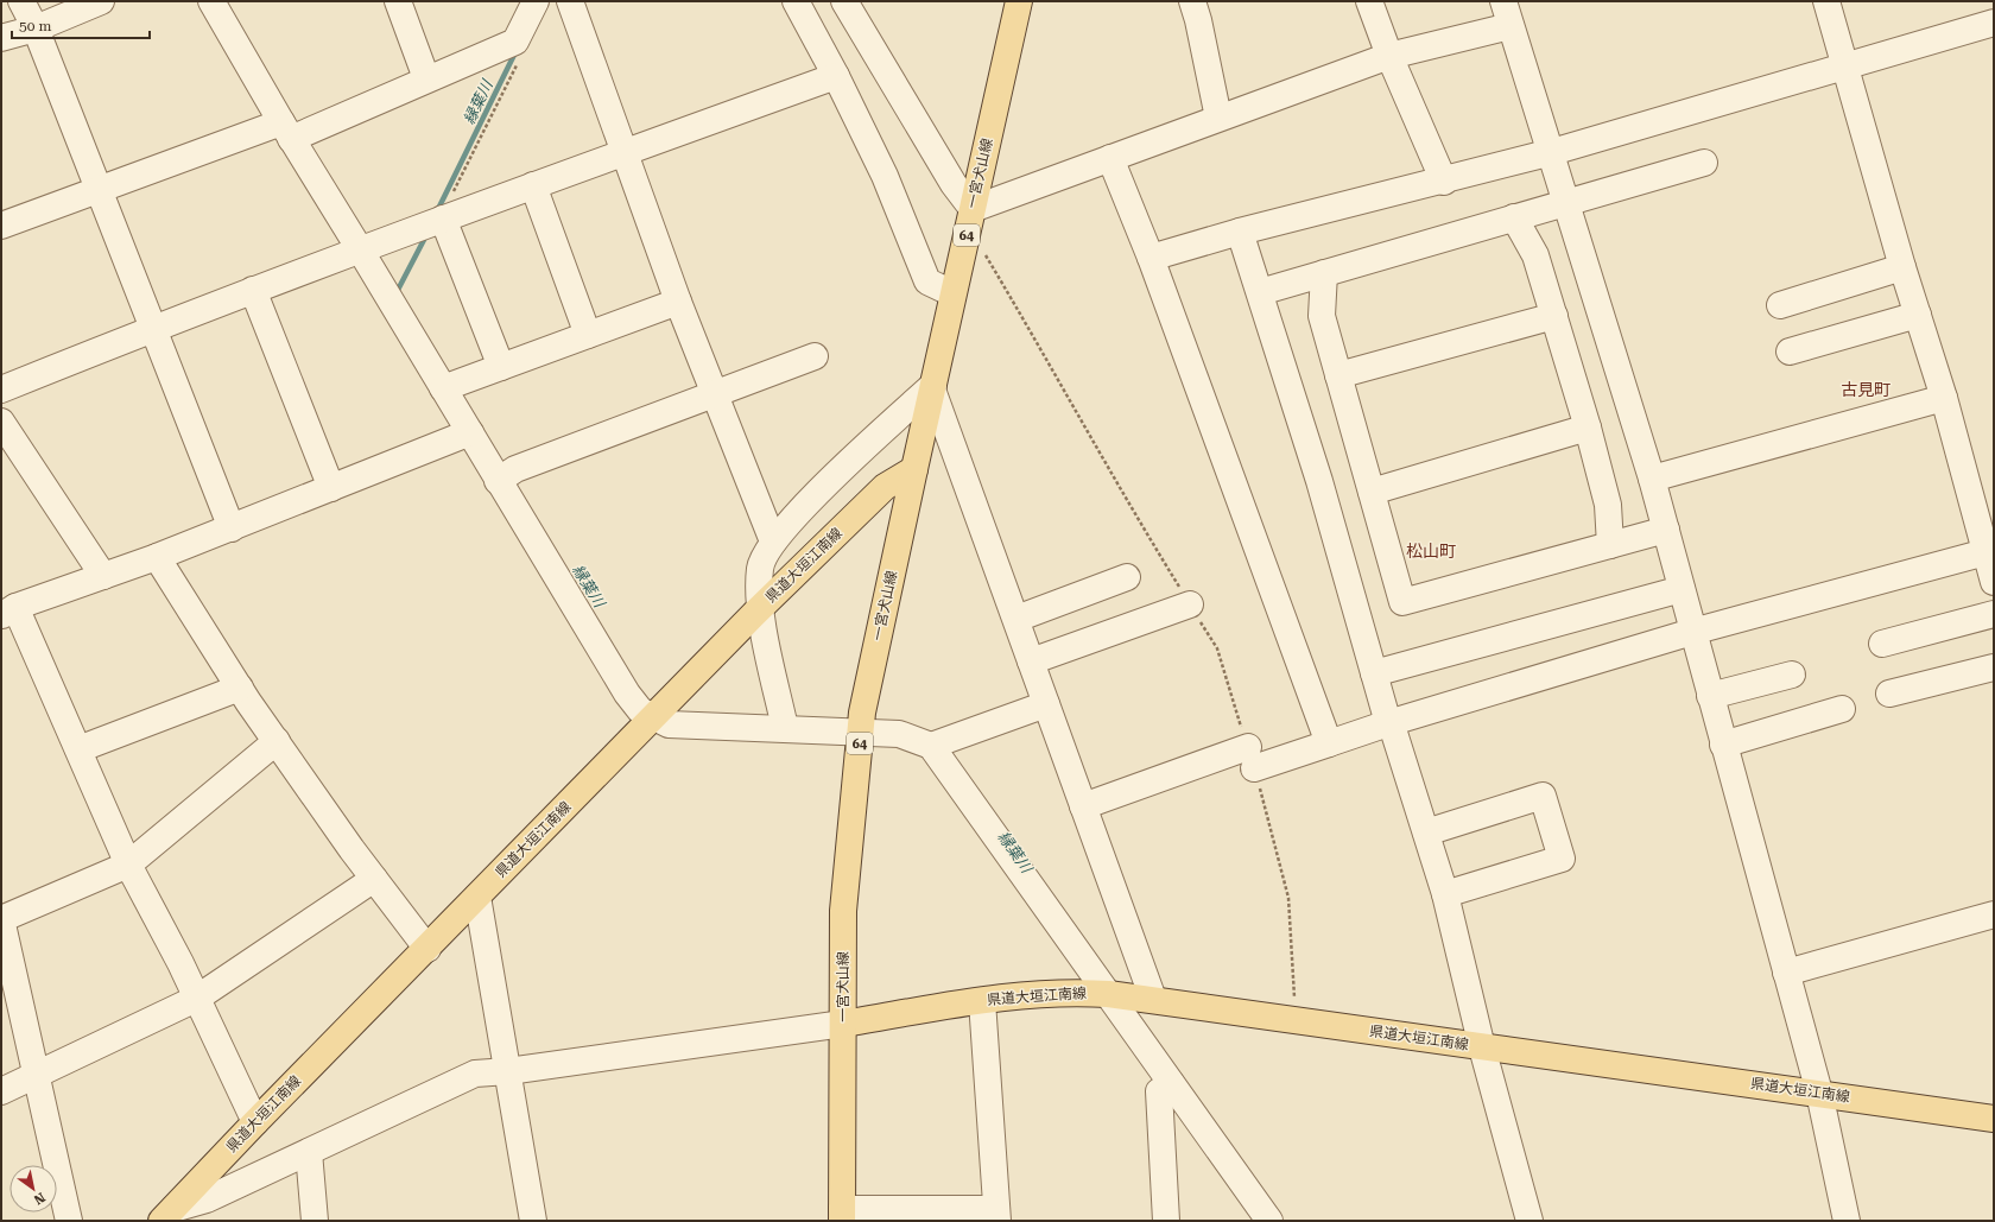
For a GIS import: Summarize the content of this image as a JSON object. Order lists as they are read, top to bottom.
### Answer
{
  "streets": {
    "main road": ["一宮犬山線", "64", "県道大垣江南線"]
  },
  "crossings": [
    ["一宮犬山線", "県道大垣江南線"]
  ],
  "districts": ["古見町", "松山町"],
  "water": ["縁葉川"],
  "scale_bar": "50 m",
  "north": "bottom right"
}
